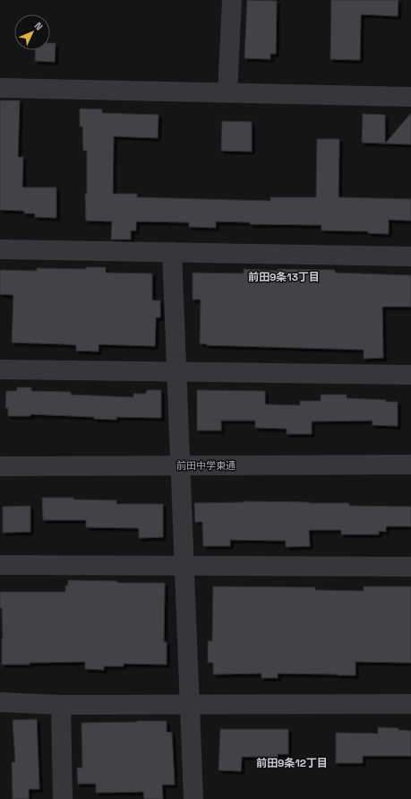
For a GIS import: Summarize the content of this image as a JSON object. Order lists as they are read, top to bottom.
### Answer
{
  "streets": {
    "street": ["前田中学東通"]
  },
  "districts": ["前田9条13丁目", "前田9条12丁目"],
  "north": "top right"
}
